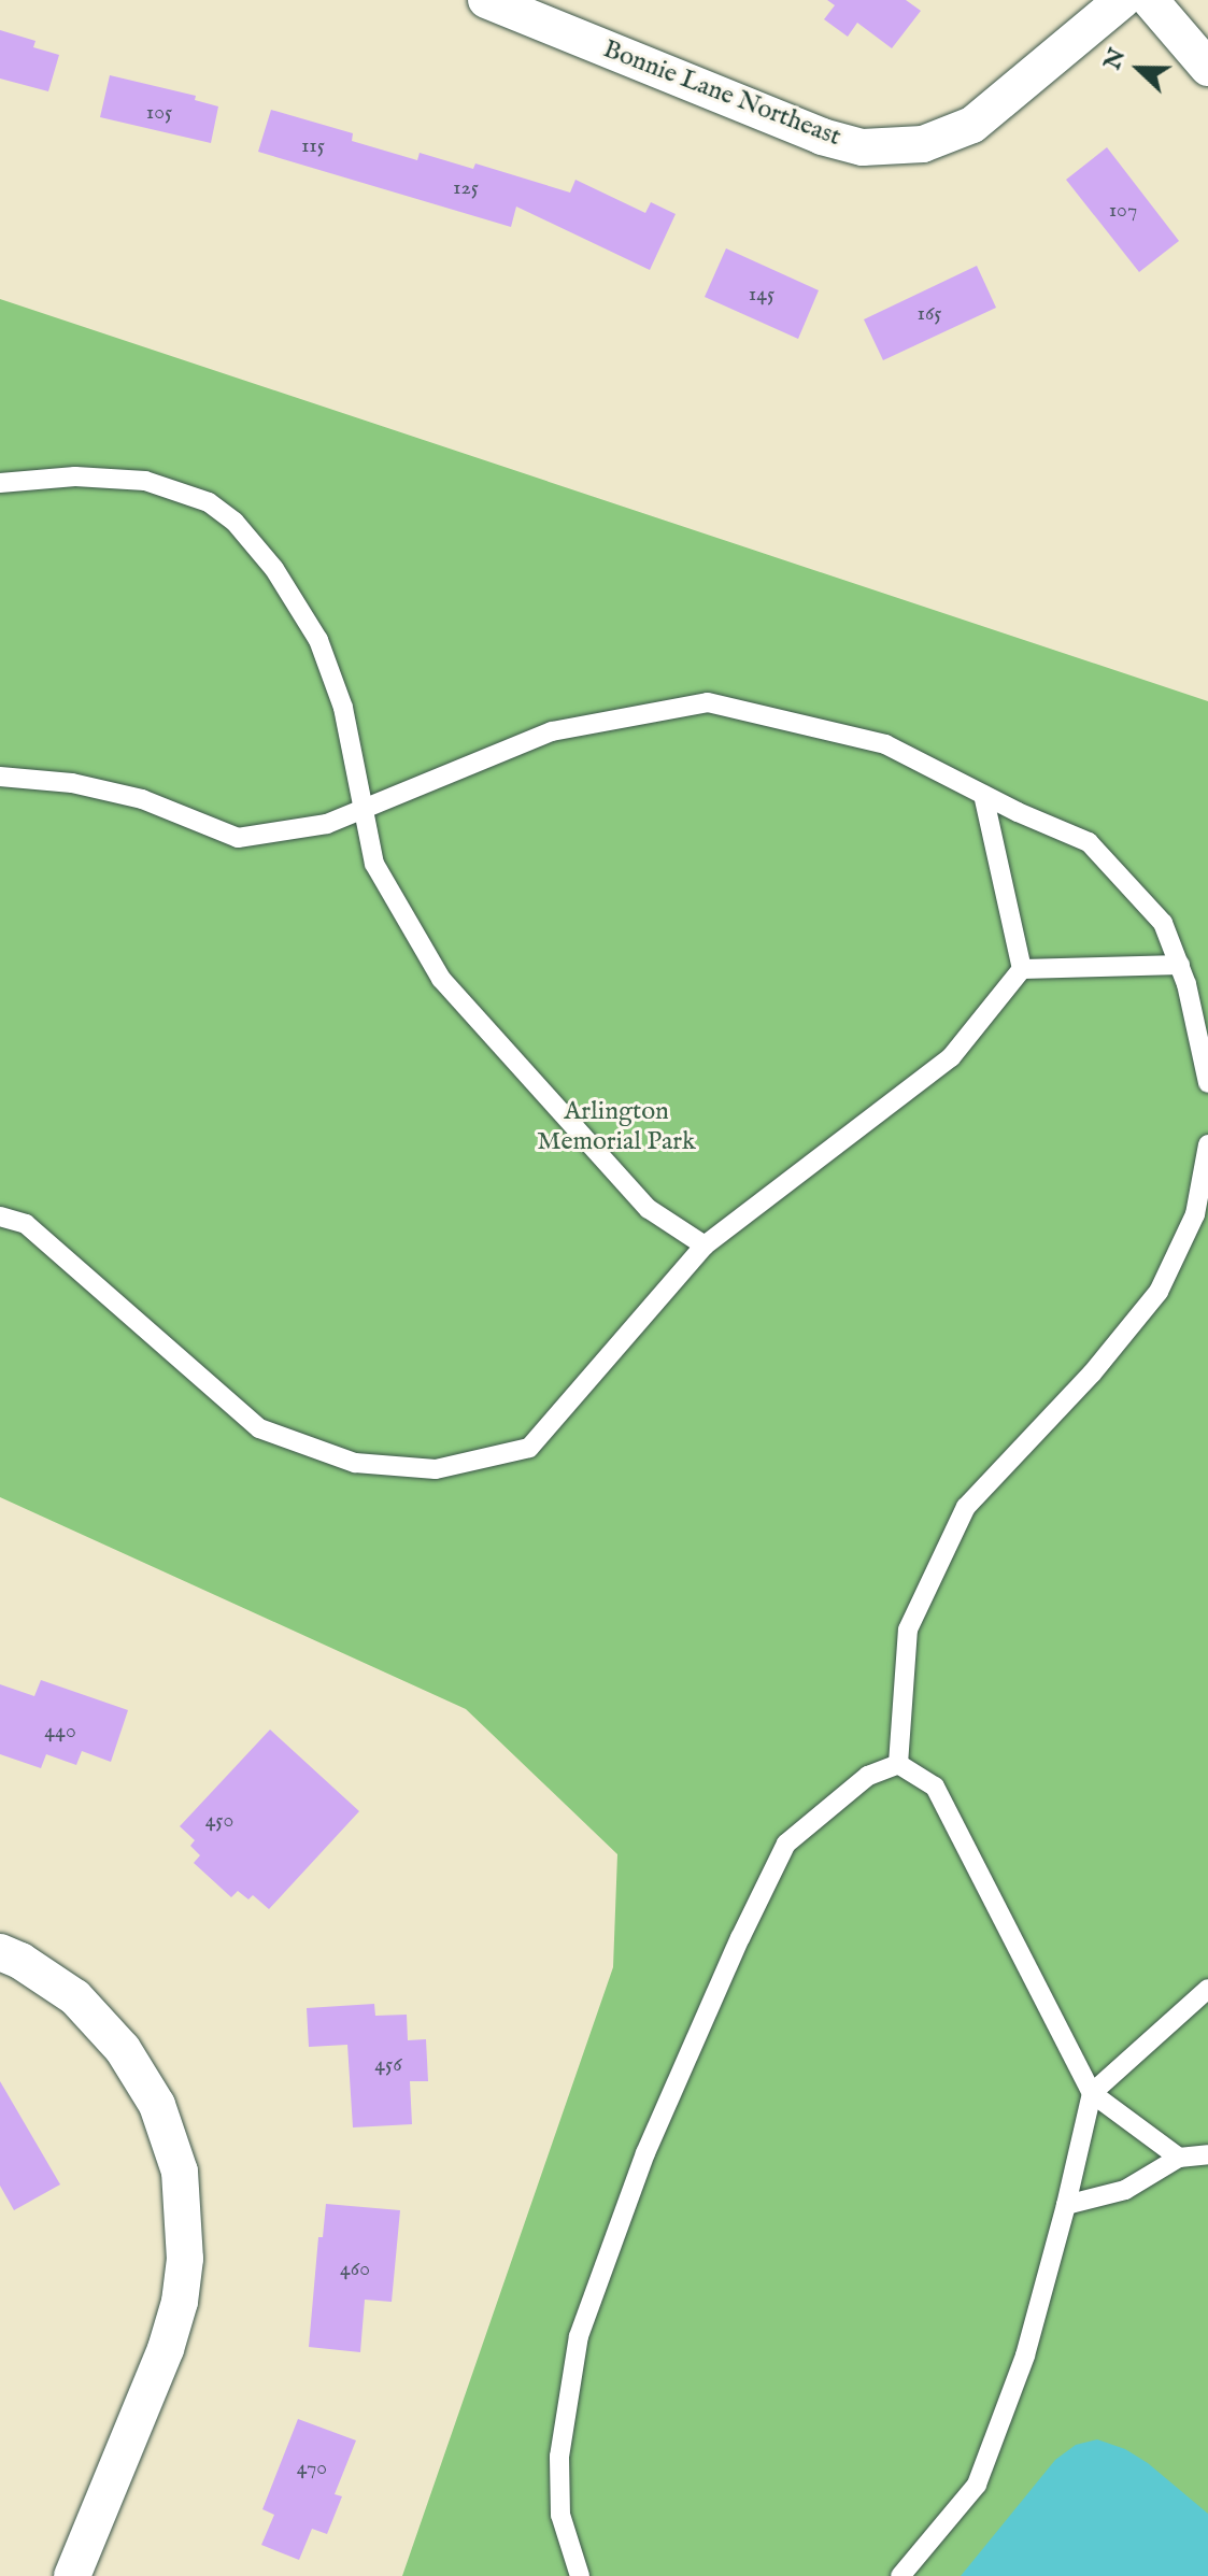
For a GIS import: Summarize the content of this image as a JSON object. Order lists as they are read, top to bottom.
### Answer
{
  "streets": {
    "street": ["Bonnie Lane Northeast"]
  },
  "parks": ["Arlington Memorial Park"],
  "house_numbers": [
    "105",
    "115",
    "125",
    "107",
    "145",
    "165",
    "440",
    "450",
    "456",
    "460",
    "470"
  ],
  "north": "left"
}
